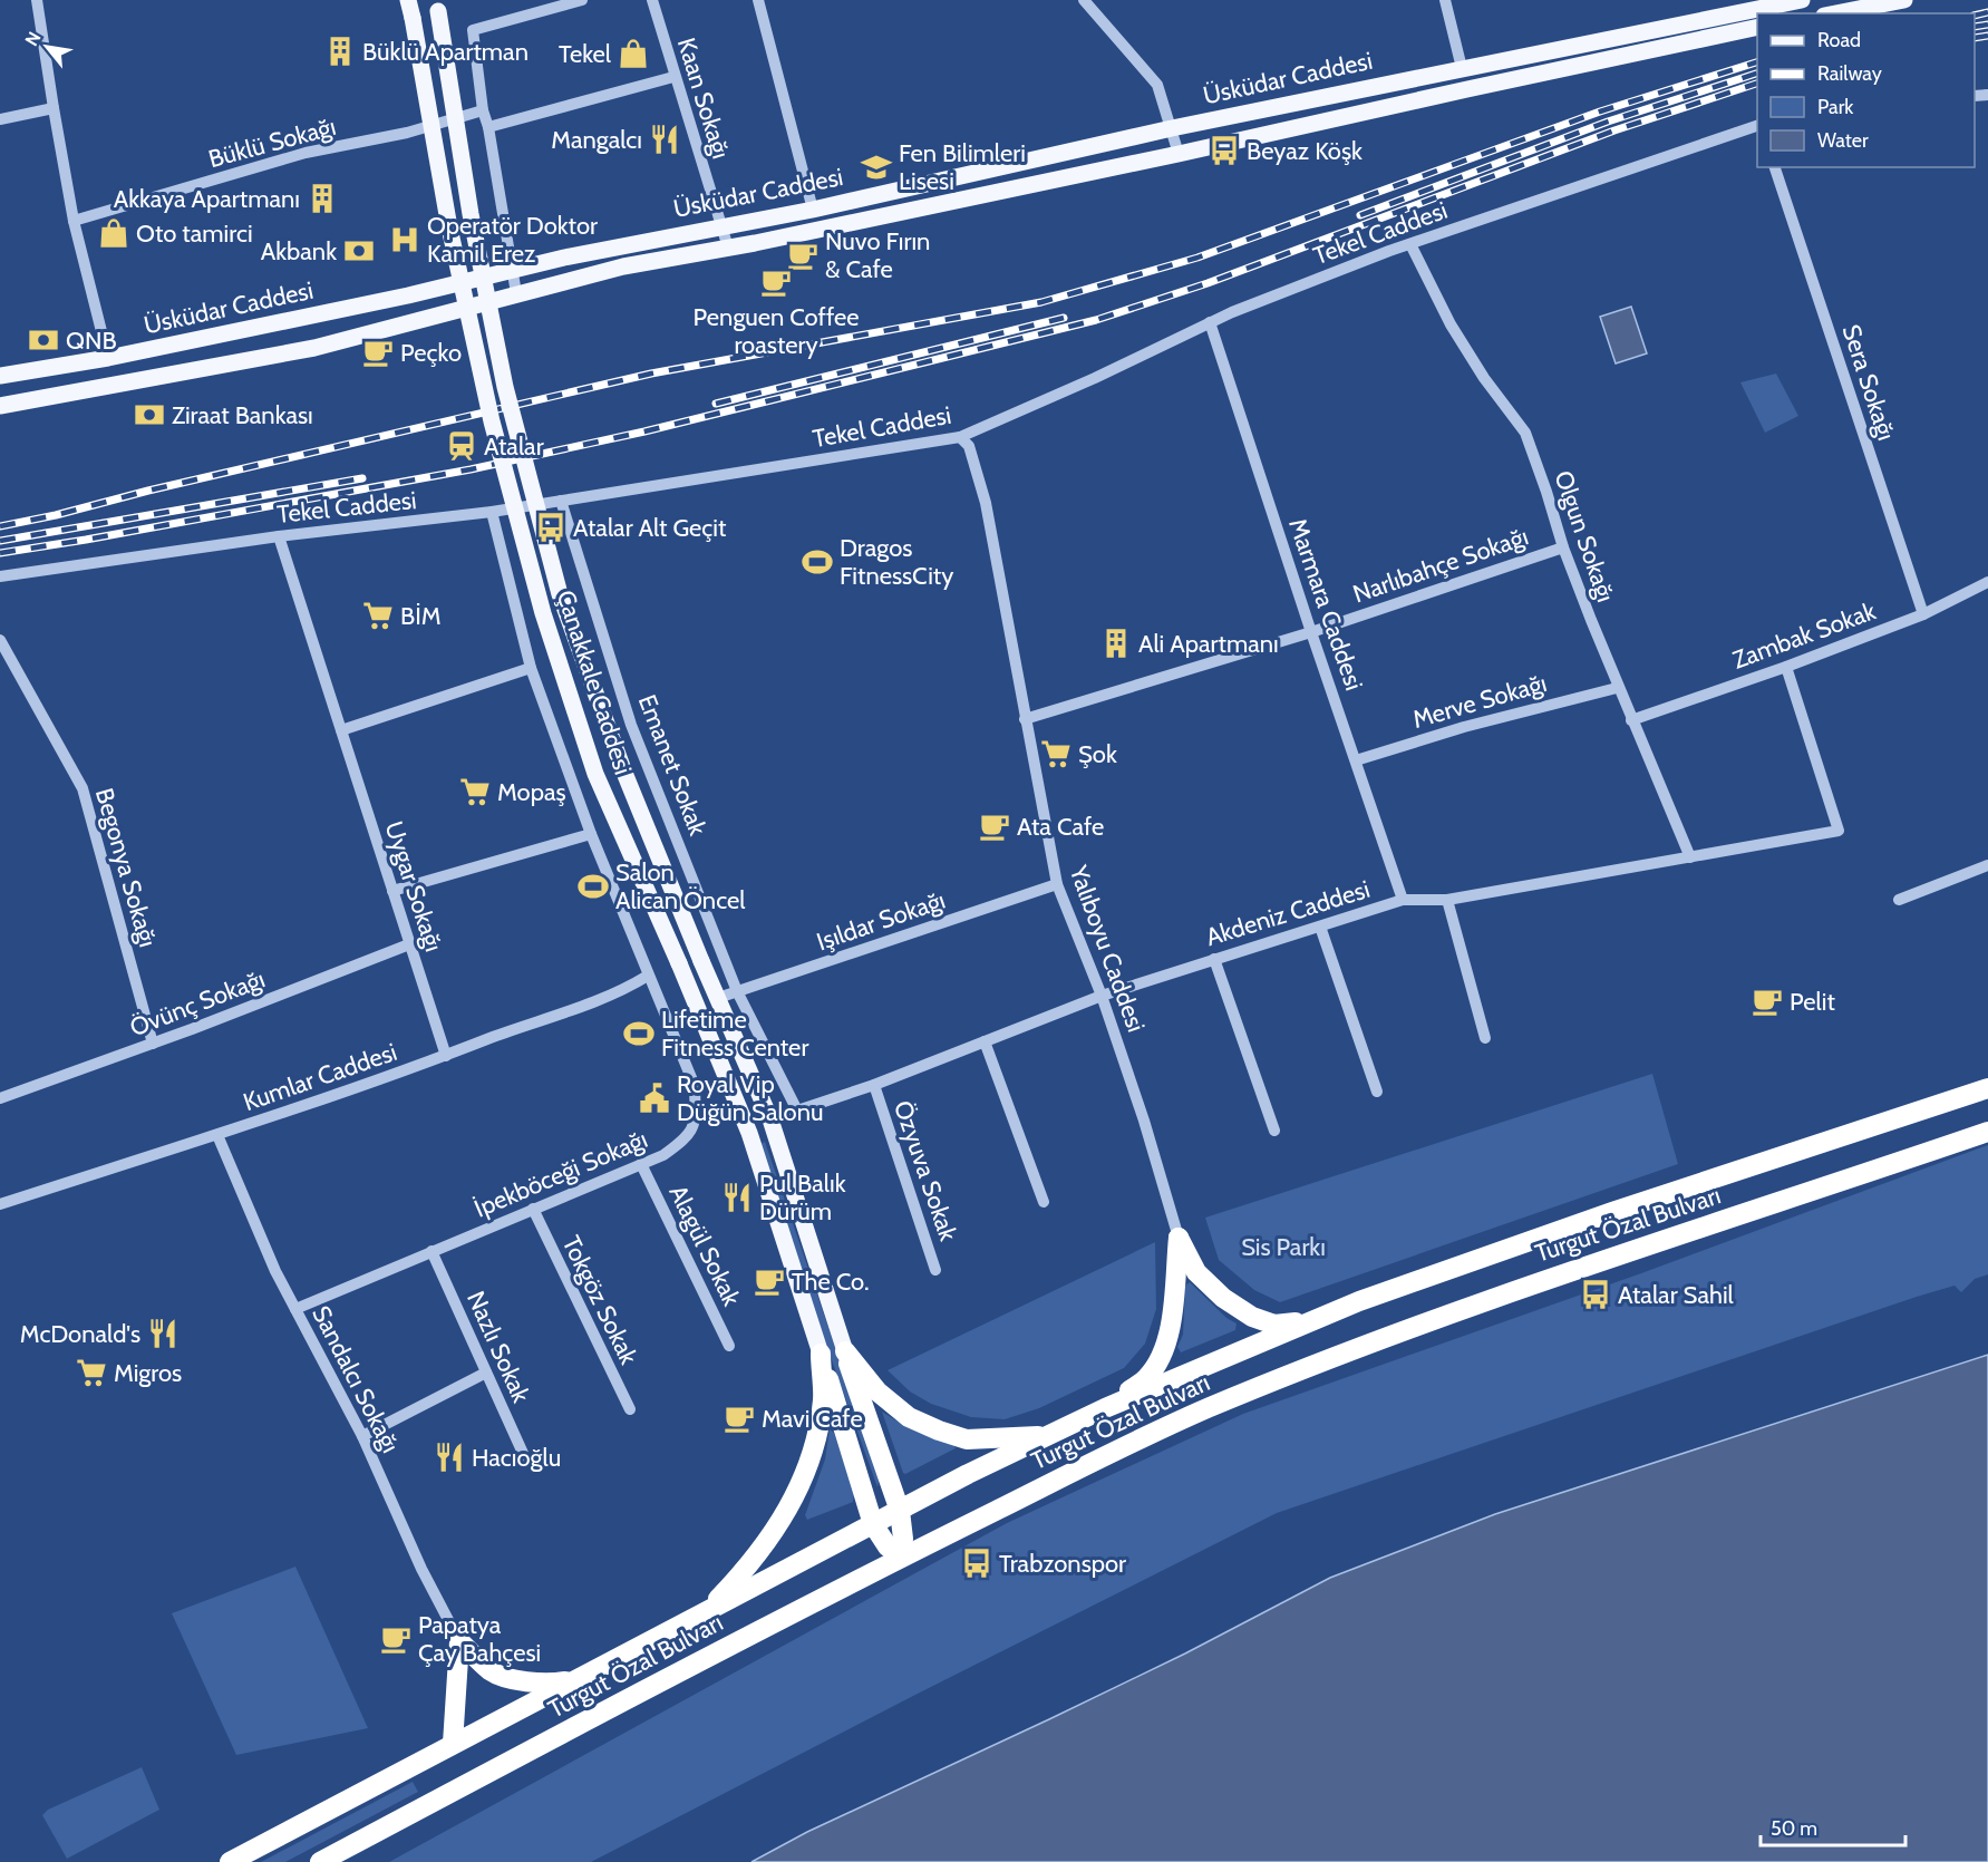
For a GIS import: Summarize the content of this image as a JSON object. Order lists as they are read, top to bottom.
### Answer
{
  "streets": {
    "highway": ["Turgut Özal Bulvarı"],
    "main road": ["Üsküdar Caddesi", "Çanakkale Caddesi"],
    "street": [
      "Kaan Sokağı",
      "Büklü Sokağı",
      "Tekel Caddesi",
      "Sera Sokağı",
      "Olgun Sokağı",
      "Narlıbahçe Sokağı",
      "Marmara Caddesi",
      "Zambak Sokak",
      "Merve Sokağı",
      "Emanet Sokak",
      "Begonya Sokağı",
      "Uygar Sokağı",
      "Akdeniz Caddesi",
      "Işıldar Sokağı",
      "Yalıboyu Caddesi",
      "Övünç Sokağı",
      "Kumlar Caddesi",
      "Özyuva Sokak",
      "İpekböceği Sokağı",
      "Alagül Sokak",
      "Tokgöz Sokak",
      "Nazlı Sokak",
      "Sandalcı Sokağı"
    ]
  },
  "crossings": [
    ["Üsküdar Caddesi", "Kaan Sokağı"],
    ["Tekel Caddesi", "Olgun Sokağı"],
    ["Tekel Caddesi", "Marmara Caddesi"],
    ["Tekel Caddesi", "Emanet Sokak"],
    ["Tekel Caddesi", "Uygar Sokağı"],
    ["Tekel Caddesi", "Yalıboyu Caddesi"],
    ["Tekel Caddesi", "İpekböceği Sokağı"],
    ["Sera Sokağı", "Zambak Sokak"],
    ["Olgun Sokağı", "Narlıbahçe Sokağı"],
    ["Olgun Sokağı", "Zambak Sokak"],
    ["Olgun Sokağı", "Merve Sokağı"],
    ["Olgun Sokağı", "Akdeniz Caddesi"],
    ["Narlıbahçe Sokağı", "Marmara Caddesi"],
    ["Narlıbahçe Sokağı", "Yalıboyu Caddesi"],
    ["Marmara Caddesi", "Merve Sokağı"],
    ["Marmara Caddesi", "Akdeniz Caddesi"],
    ["Zambak Sokak", "Akdeniz Caddesi"],
    ["Çanakkale Caddesi", "Akdeniz Caddesi"],
    ["Çanakkale Caddesi", "Işıldar Sokağı"],
    ["Emanet Sokak", "Akdeniz Caddesi"],
    ["Emanet Sokak", "Işıldar Sokağı"],
    ["Begonya Sokağı", "Övünç Sokağı"],
    ["Uygar Sokağı", "Övünç Sokağı"],
    ["Uygar Sokağı", "Kumlar Caddesi"],
    ["Akdeniz Caddesi", "Yalıboyu Caddesi"],
    ["Akdeniz Caddesi", "Özyuva Sokak"],
    ["Işıldar Sokağı", "Yalıboyu Caddesi"],
    ["Kumlar Caddesi", "İpekböceği Sokağı"],
    ["Kumlar Caddesi", "Sandalcı Sokağı"],
    ["İpekböceği Sokağı", "Alagül Sokak"],
    ["İpekböceği Sokağı", "Tokgöz Sokak"],
    ["İpekböceği Sokağı", "Nazlı Sokak"],
    ["İpekböceği Sokağı", "Sandalcı Sokağı"]
  ],
  "parks": ["Sis Parkı"],
  "places": {
    "building": ["Büklü Apartman", "Akkaya Apartmanı", "Ali Apartmanı"],
    "shop": ["Tekel", "Oto tamirci"],
    "restaurant": [
      "Mangalcı",
      "Pul Balık Dürüm",
      "McDonald's",
      "Hacıoğlu"
    ],
    "bus stop": [
      "Beyaz Köşk",
      "Atalar Alt Geçit",
      "Atalar Sahil",
      "Trabzonspor"
    ],
    "school or university": ["Fen Bilimleri Lisesi"],
    "hospital": ["Operatör Doktor Kamil Erez"],
    "bank": ["Akbank", "QNB", "Ziraat Bankası"],
    "cafe": [
      "Nuvo Fırın & Cafe",
      "Penguen Coffee roastery",
      "Peçko",
      "Ata Cafe",
      "Pelit",
      "The Co.",
      "Mavi Cafe",
      "Papatya Çay Bahçesi"
    ],
    "station": ["Atalar"],
    "sports": ["Dragos FitnessCity", "Salon Alican Öncel", "Lifetime Fitness Center"],
    "supermarket": [
      "BİM",
      "Şok",
      "Mopaş",
      "Migros"
    ],
    "public building": ["Royal Vip Düğün Salonu"]
  },
  "legend": [
    "Road",
    "Railway",
    "Park",
    "Water"
  ],
  "scale_bar": "50 m",
  "north": "top left"
}
